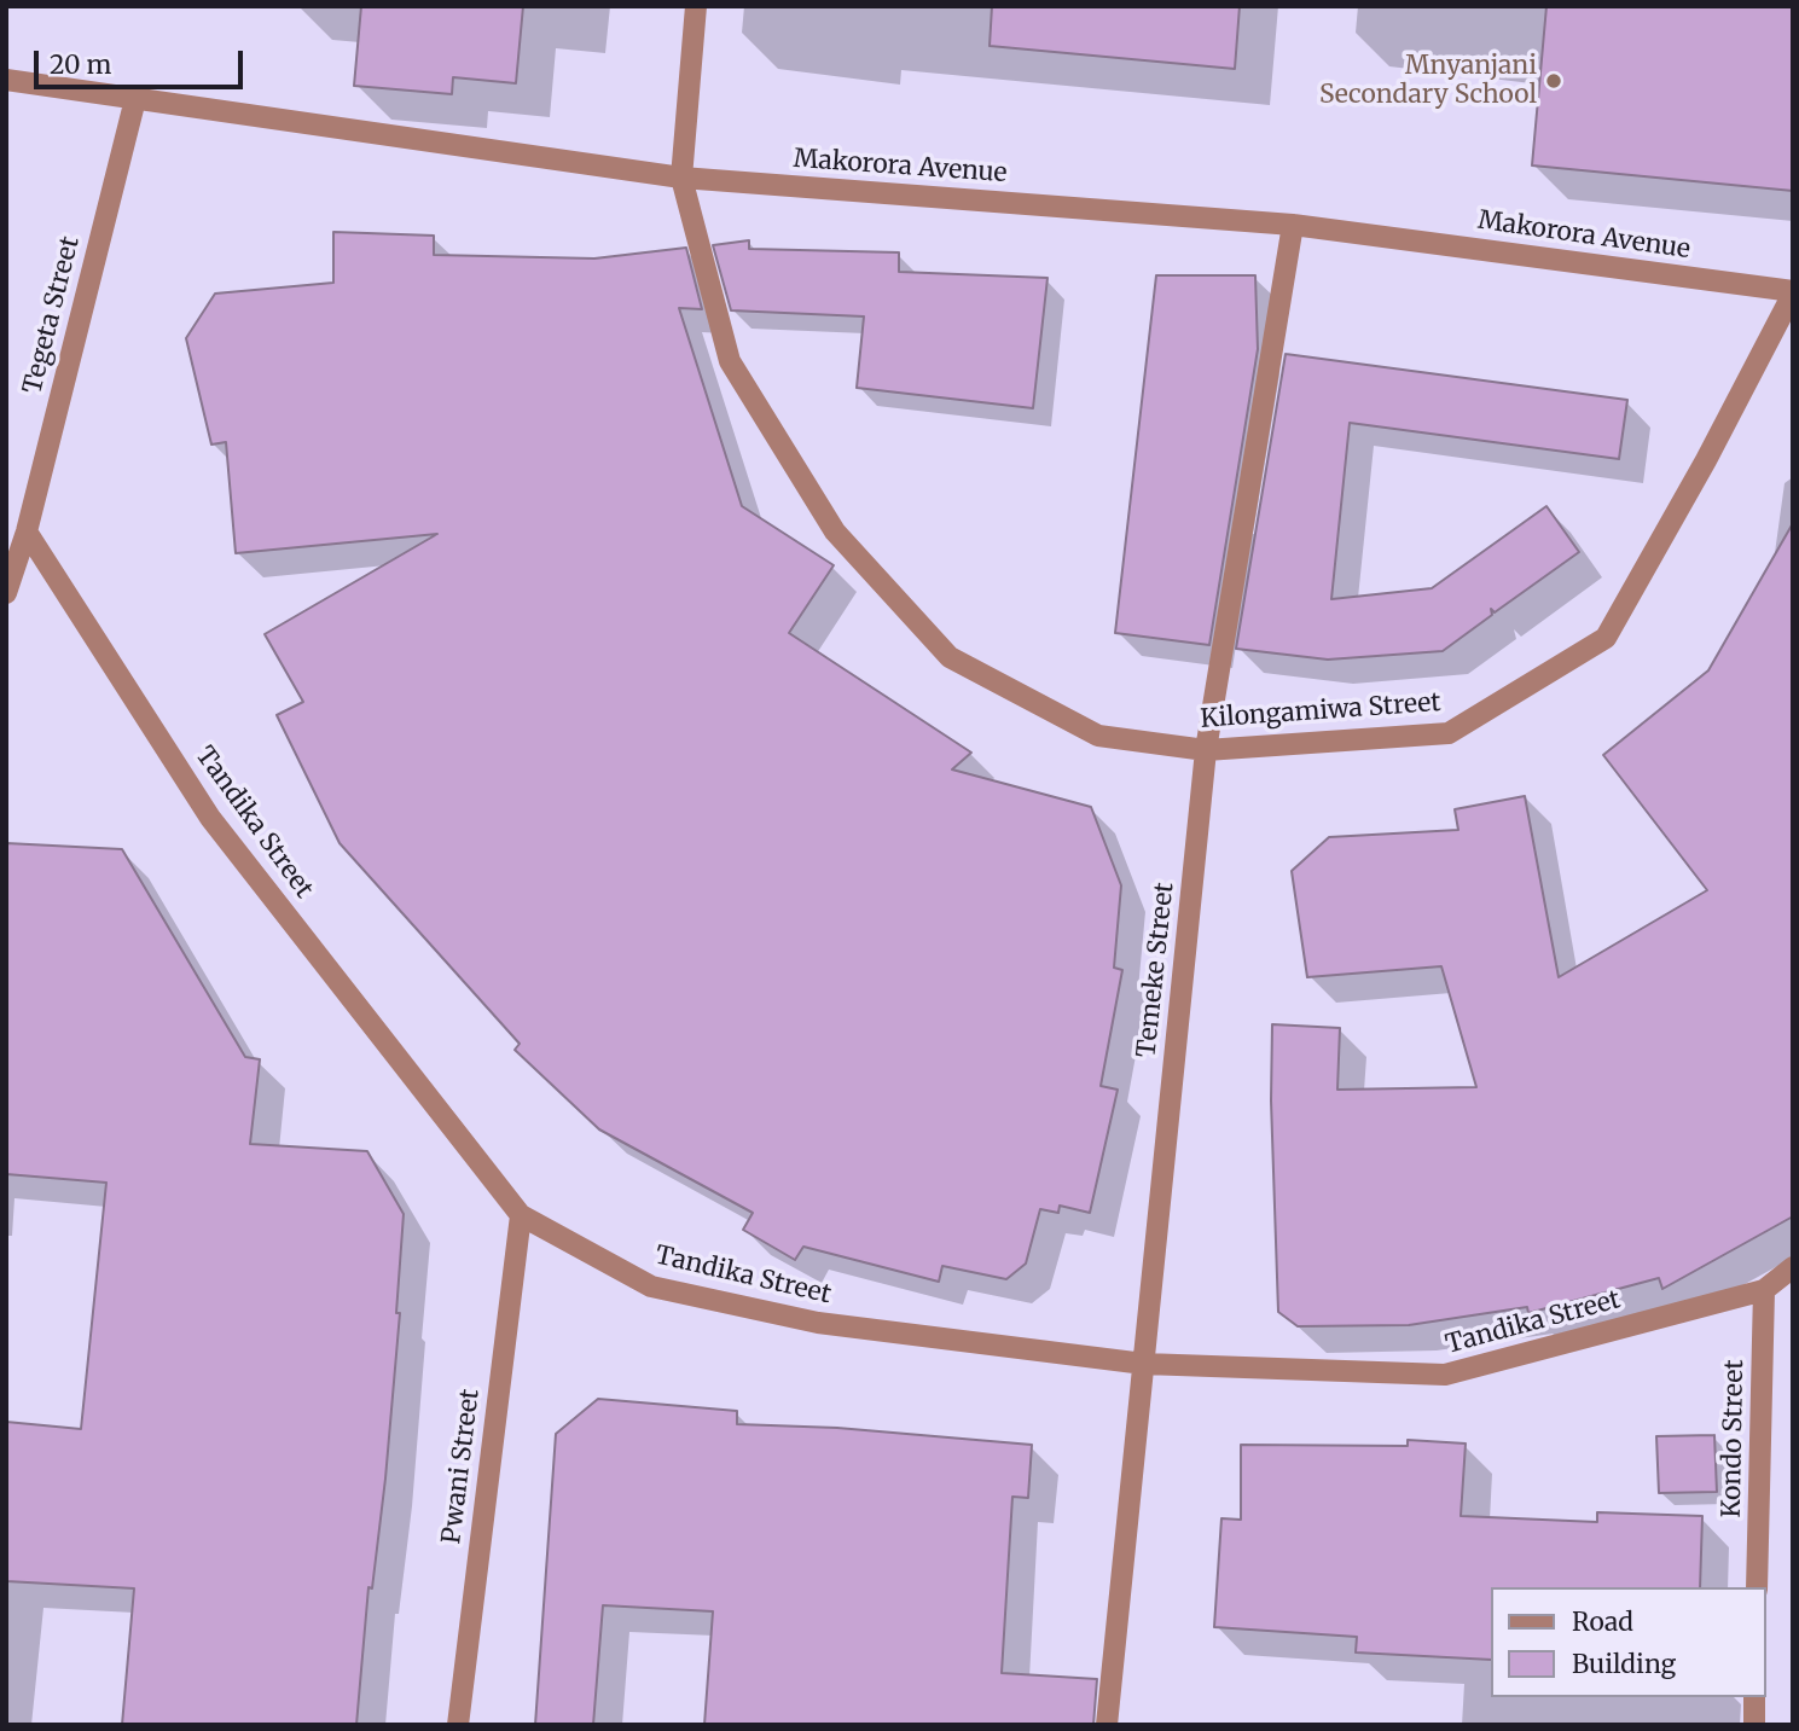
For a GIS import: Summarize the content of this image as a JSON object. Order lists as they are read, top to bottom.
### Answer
{
  "streets": {
    "street": [
      "Makorora Avenue",
      "Tegeta Street",
      "Kilongamiwa Street",
      "Tandika Street",
      "Temeke Street",
      "Kondo Street",
      "Pwani Street"
    ]
  },
  "crossings": [
    ["Makorora Avenue", "Tegeta Street"],
    ["Makorora Avenue", "Kilongamiwa Street"],
    ["Makorora Avenue", "Temeke Street"],
    ["Tegeta Street", "Tandika Street"],
    ["Kilongamiwa Street", "Temeke Street"],
    ["Tandika Street", "Temeke Street"],
    ["Tandika Street", "Kondo Street"],
    ["Tandika Street", "Pwani Street"]
  ],
  "places": ["Mnyanjani Secondary School"],
  "legend": ["Road", "Building"],
  "scale_bar": "20 m"
}
